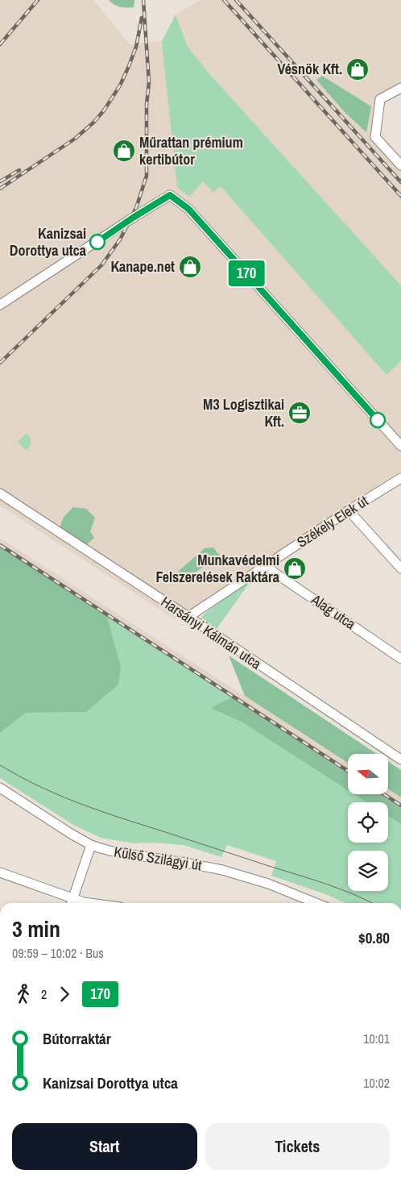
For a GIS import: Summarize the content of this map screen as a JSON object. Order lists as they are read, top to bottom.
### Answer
{
  "streets": {
    "street": [
      "Székely Elek út",
      "Alag utca",
      "Harsányi Kálmán utca",
      "Külső Szilágyi út"
    ]
  },
  "crossings": [
    ["Székely Elek út", "Alag utca"],
    ["Székely Elek út", "Harsányi Kálmán utca"]
  ],
  "places": {
    "shop": [
      "Vésnök Kft.",
      "Műrattan prémium kertibútor",
      "Kanape.net",
      "Munkavédelmi Felszerelések Raktára"
    ],
    "other": ["Kanizsai Dorottya utca"],
    "office": ["M3 Logisztikai Kft."]
  },
  "lines": ["bus line 170"],
  "north": "left",
  "page": {
    "on_map": "170",
    "heading": ["3 min", "09:59 – 10:02 · Bus", "$0.80"],
    "legs": ["2", "170"],
    "list": [
      {
        "name": "Bútorraktár",
        "value": "10:01"
      },
      {
        "name": "Kanizsai Dorottya utca",
        "value": "10:02"
      }
    ],
    "buttons": ["Start", "Tickets"]
  }
}
